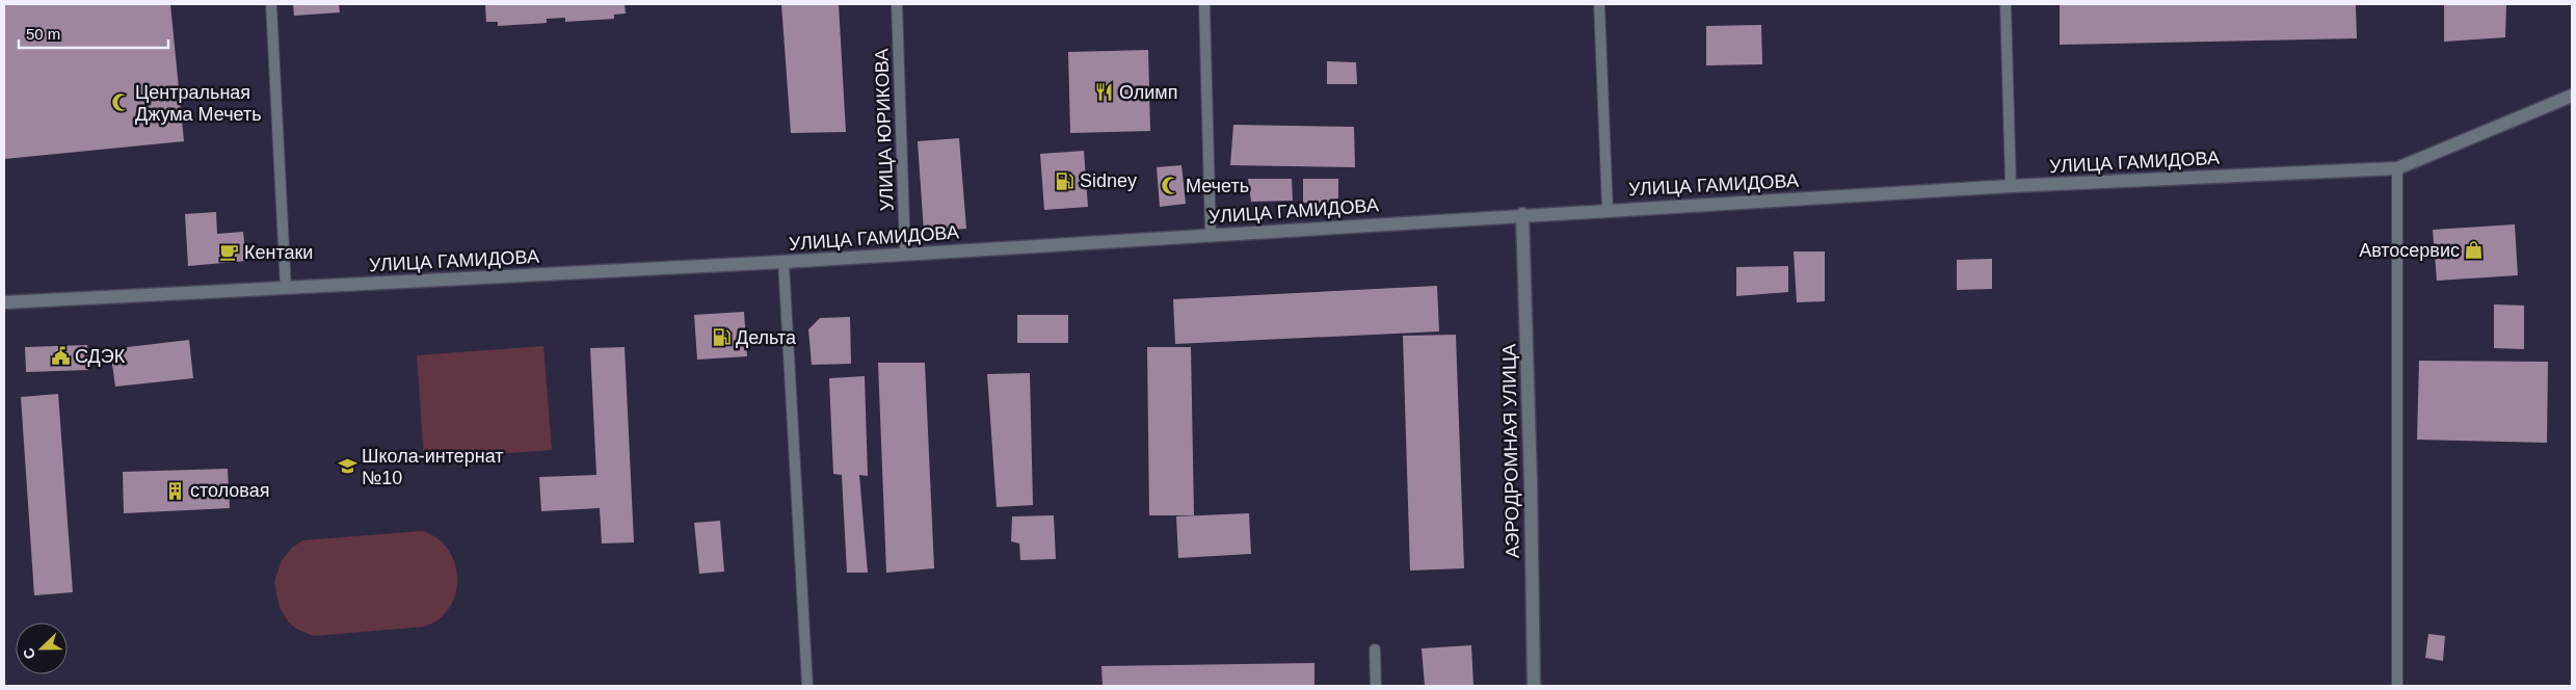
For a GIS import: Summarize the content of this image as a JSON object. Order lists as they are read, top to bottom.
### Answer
{
  "streets": {
    "street": ["УЛИЦА ГАМИДОВА", "АЭРОДРОМНАЯ УЛИЦА"],
    "lane": ["УЛИЦА ЮРИКОВА"]
  },
  "crossings": [
    ["УЛИЦА ЮРИКОВА", "УЛИЦА ГАМИДОВА"],
    ["УЛИЦА ГАМИДОВА", "АЭРОДРОМНАЯ УЛИЦА"]
  ],
  "places": {
    "restaurant": ["Олимп"],
    "mosque": ["Центральная Джума Мечеть", "Мечеть"],
    "fuel station": ["Sidney", "Дельта"],
    "shop": ["Автосервис"],
    "cafe": ["Кентаки"],
    "public building": ["СДЭК"],
    "school or university": ["Школа-интернат №10"],
    "building": ["столовая"]
  },
  "scale_bar": "50 m",
  "north": "left"
}
